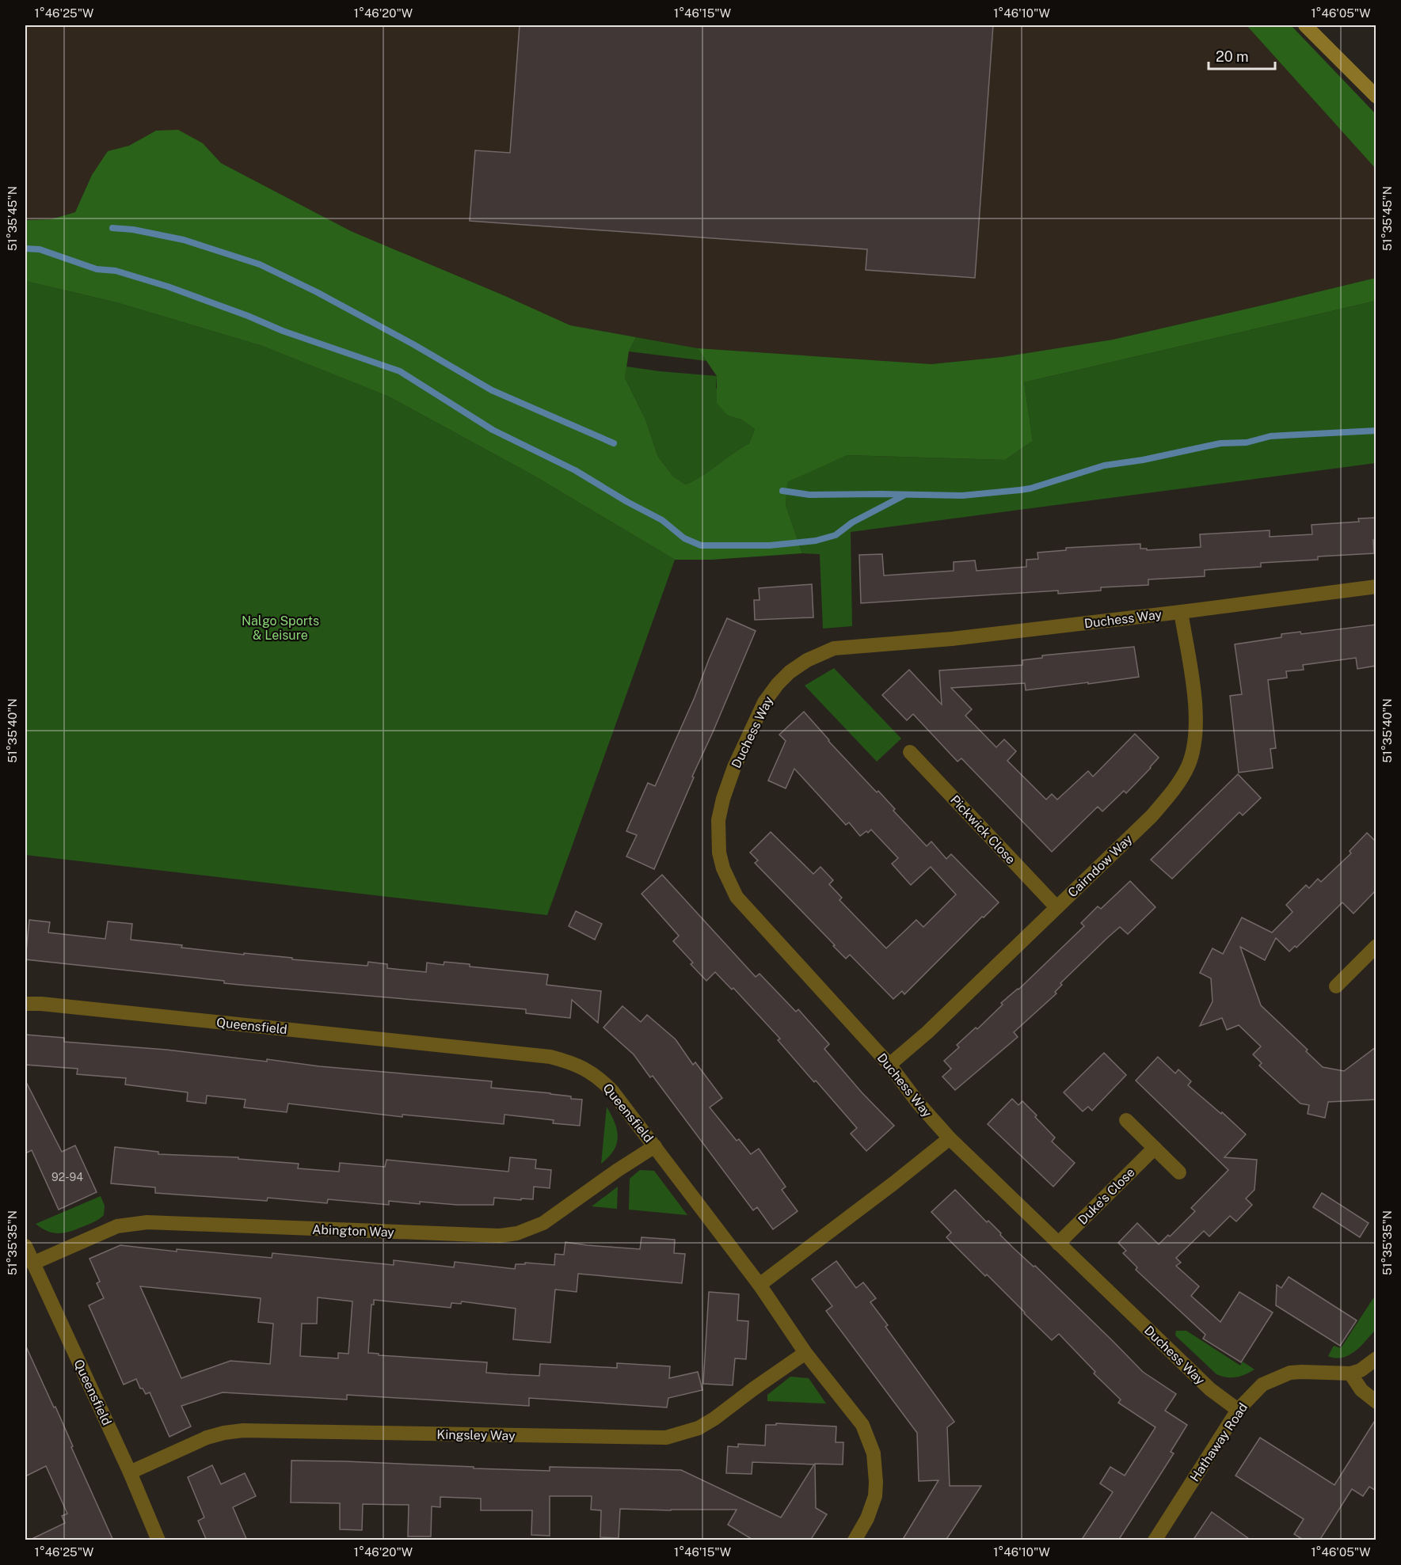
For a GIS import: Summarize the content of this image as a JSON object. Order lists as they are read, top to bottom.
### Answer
{
  "streets": {
    "street": [
      "Duchess Way",
      "Pickwick Close",
      "Cairndow Way",
      "Queensfield",
      "Duke's Close",
      "Abington Way",
      "Kingsley Way",
      "Hathaway Road"
    ]
  },
  "crossings": [
    ["Duchess Way", "Cairndow Way"],
    ["Duchess Way", "Duke's Close"],
    ["Duchess Way", "Hathaway Road"],
    ["Pickwick Close", "Cairndow Way"],
    ["Queensfield", "Abington Way"],
    ["Queensfield", "Kingsley Way"]
  ],
  "parks": ["Nalgo Sports & Leisure"],
  "house_numbers": ["92-94"],
  "scale_bar": "20 m",
  "coordinates": [
    "1°46'25\"W",
    "1°46'20\"W",
    "1°46'15\"W",
    "1°46'10\"W",
    "1°46'05\"W",
    "51°35'45\"N",
    "51°35'40\"N",
    "51°35'35\"N"
  ]
}
